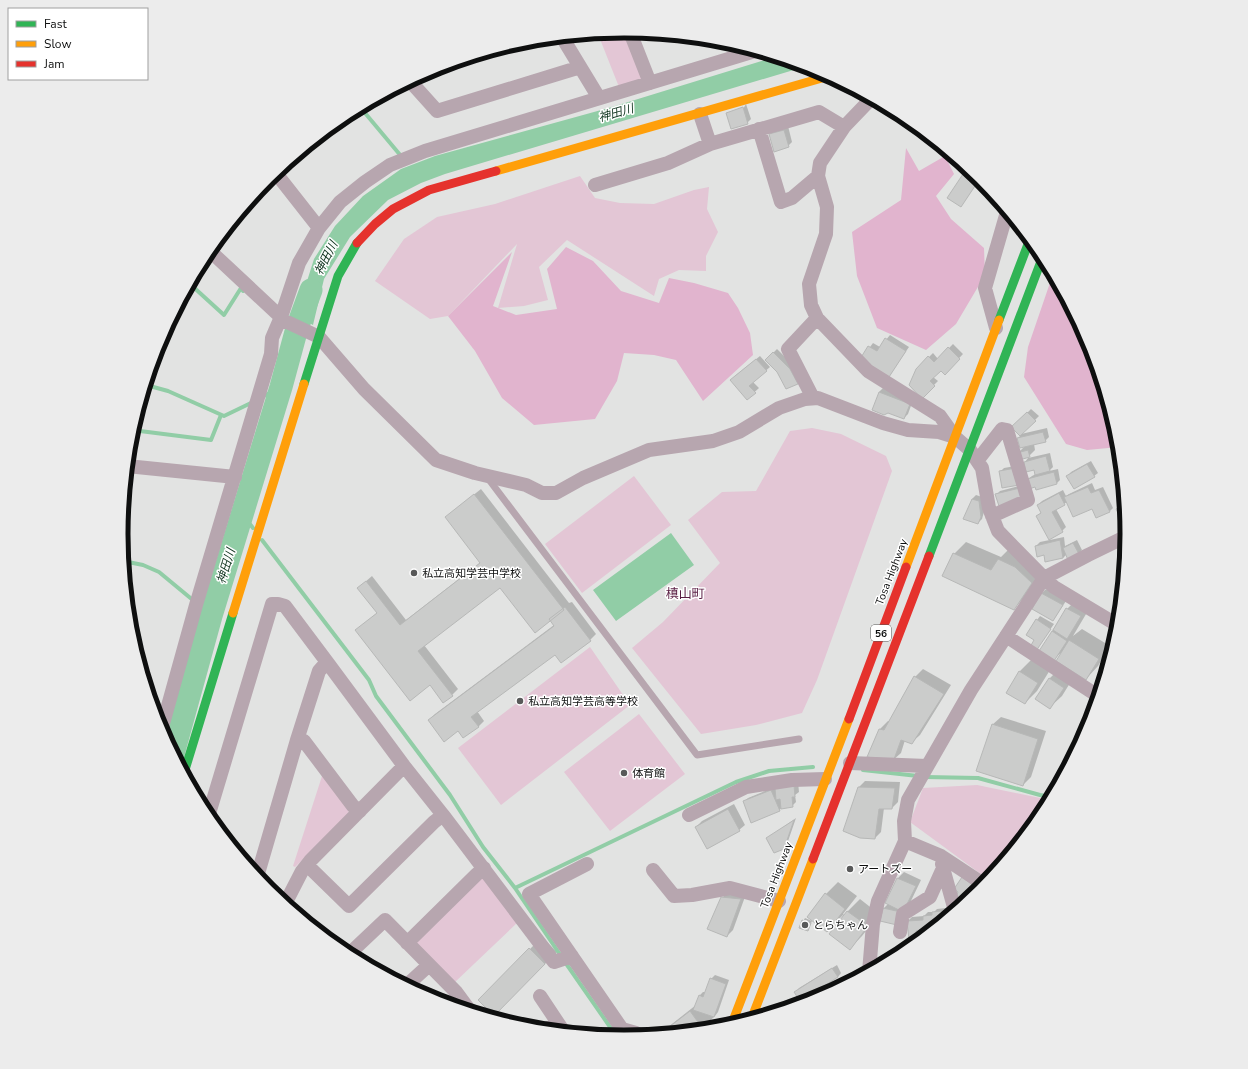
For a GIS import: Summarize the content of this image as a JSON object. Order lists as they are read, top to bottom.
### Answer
{
  "streets": {
    "main road": ["Tosa Highway", "56"]
  },
  "districts": ["槙山町"],
  "water": ["神田川"],
  "places": [
    "私立高知学芸中学校",
    "私立高知学芸高等学校",
    "体育館",
    "アートズー",
    "とらちゃん"
  ],
  "legend": ["Fast", "Slow", "Jam"]
}
